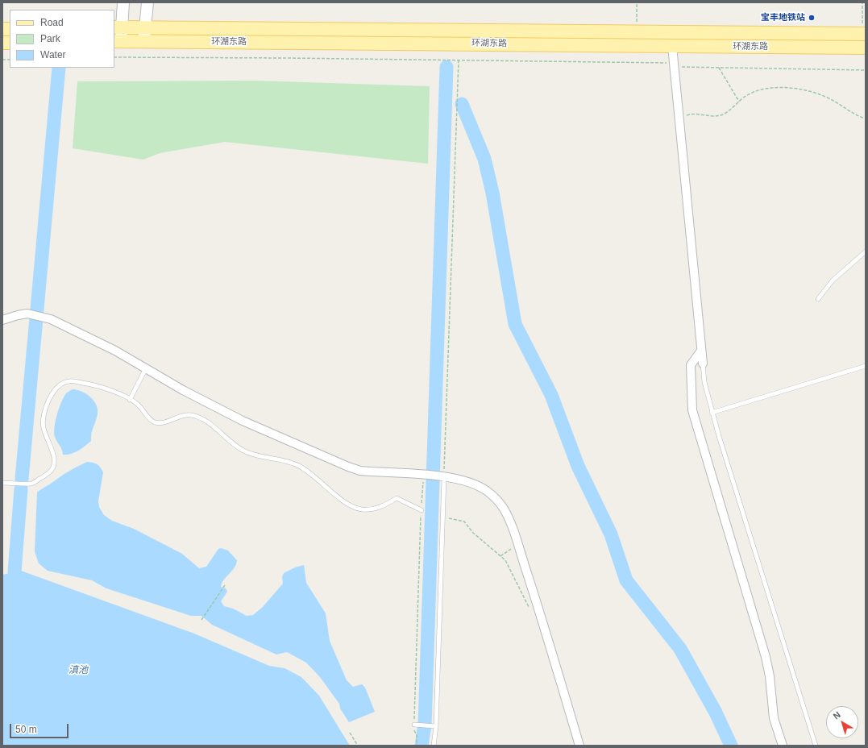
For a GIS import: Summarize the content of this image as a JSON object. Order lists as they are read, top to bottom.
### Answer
{
  "streets": {
    "main road": ["环湖东路"]
  },
  "water": ["滇池"],
  "places": ["宝丰地铁站"],
  "legend": ["Road", "Park", "Water"],
  "scale_bar": "50 m",
  "north": "top left"
}
